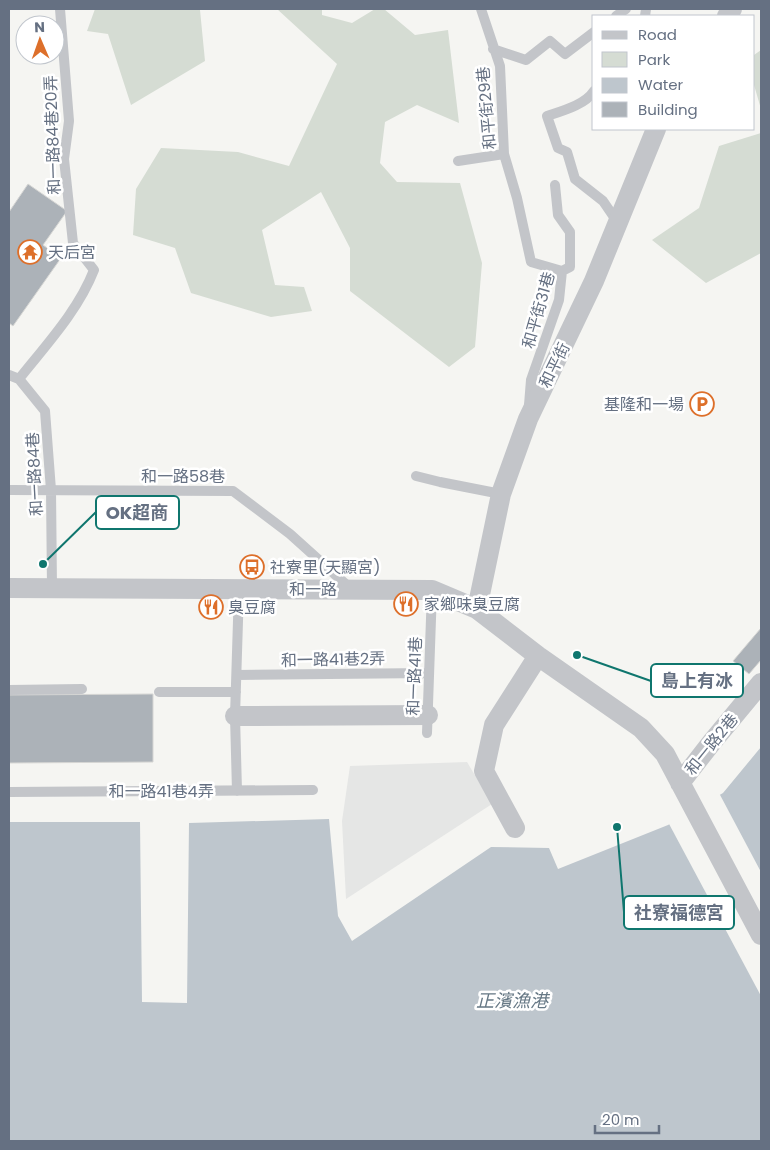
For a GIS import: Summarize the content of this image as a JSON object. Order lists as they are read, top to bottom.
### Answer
{
  "streets": {
    "street": ["和平街", "和一路", "和一路2巷"],
    "lane": [
      "和平街29巷",
      "和一路84巷20弄",
      "和平街31巷",
      "和一路84巷",
      "和一路58巷",
      "和一路41巷2弄",
      "和一路41巷",
      "和一路41巷4弄"
    ]
  },
  "crossings": [
    ["和平街29巷", "和平街31巷"],
    ["和一路84巷20弄", "和一路84巷"],
    ["和平街31巷", "和平街"],
    ["和平街", "和一路"],
    ["和一路84巷", "和一路58巷"],
    ["和一路84巷", "和一路"],
    ["和一路58巷", "和一路"],
    ["和一路", "和一路41巷"],
    ["和一路", "和一路2巷"],
    ["和一路41巷2弄", "和一路41巷"]
  ],
  "water": ["正濱漁港"],
  "places": {
    "temple": ["天后宮"],
    "parking": ["基隆和一場"],
    "other": ["OK超商", "島上有冰", "社寮福德宮"],
    "bus stop": ["社寮里(天顯宮)"],
    "restaurant": ["家鄉味臭豆腐", "臭豆腐"]
  },
  "legend": [
    "Road",
    "Park",
    "Water",
    "Building"
  ],
  "scale_bar": "20 m",
  "north": "top"
}
